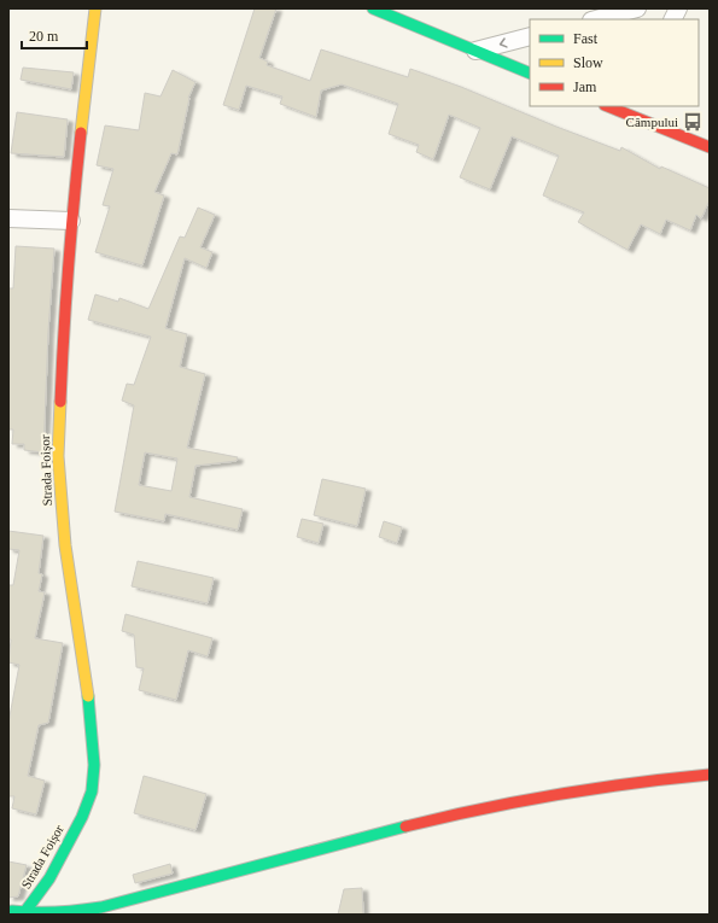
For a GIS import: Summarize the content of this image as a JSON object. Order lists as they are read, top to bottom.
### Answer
{
  "streets": {
    "street": ["Strada Foișor"]
  },
  "places": {
    "bus stop": ["Câmpului"]
  },
  "legend": ["Fast", "Slow", "Jam"],
  "scale_bar": "20 m"
}
